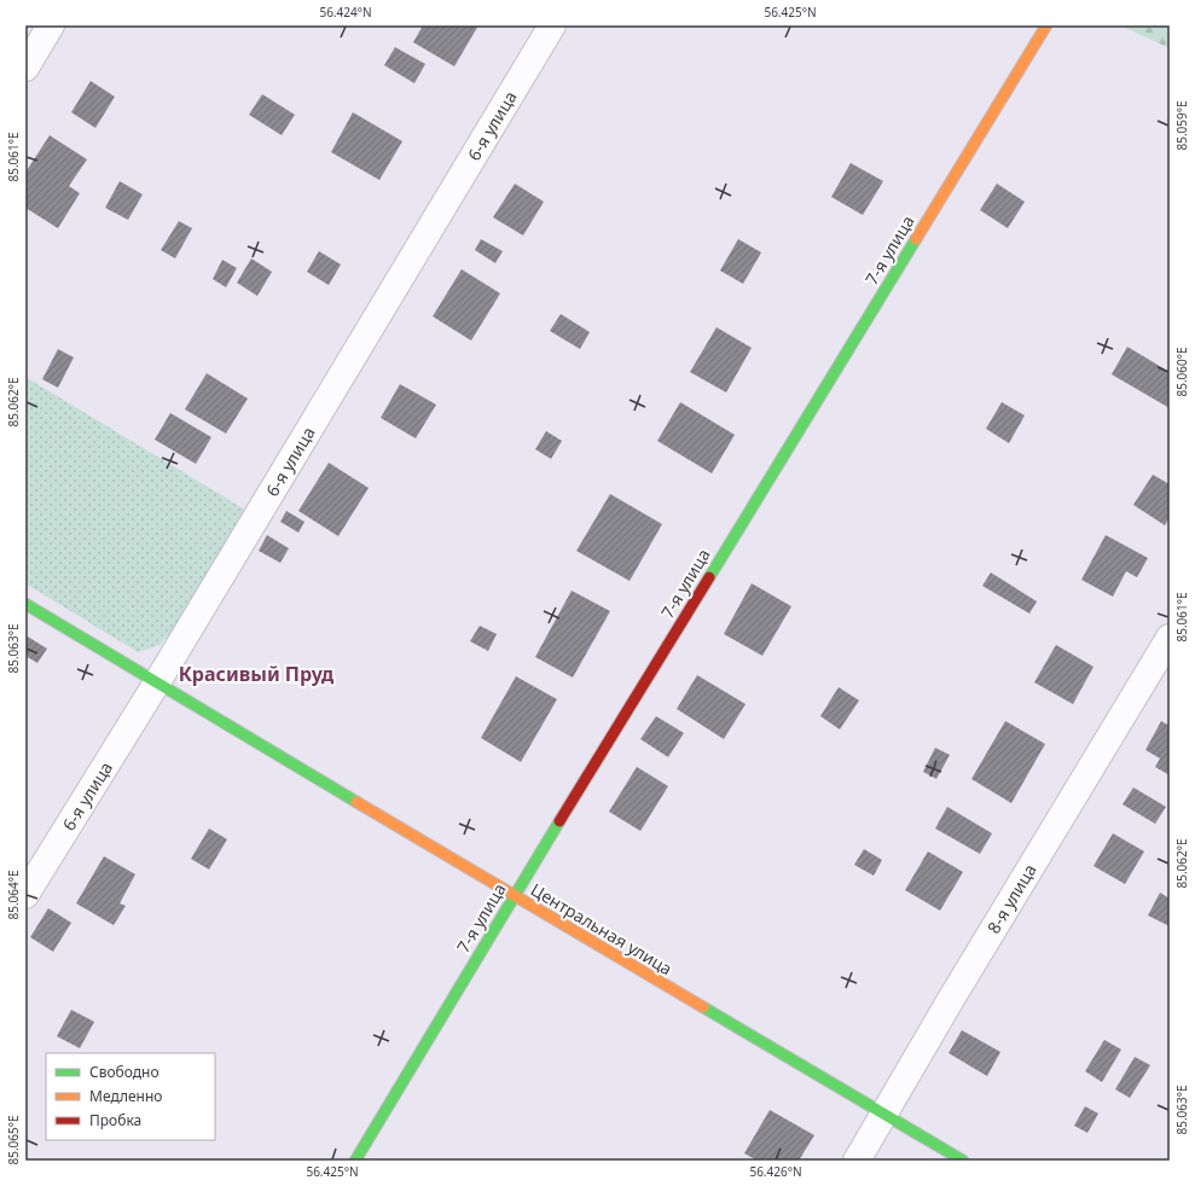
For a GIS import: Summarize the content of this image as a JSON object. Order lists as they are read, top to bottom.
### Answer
{
  "streets": {
    "street": [
      "6-я улица",
      "7-я улица",
      "8-я улица",
      "Центральная улица"
    ]
  },
  "crossings": [
    ["6-я улица", "Центральная улица"],
    ["7-я улица", "Центральная улица"],
    ["8-я улица", "Центральная улица"]
  ],
  "districts": ["Красивый Пруд"],
  "legend": ["Свободно", "Медленно", "Пробка"],
  "coordinates": [
    "56.424°N",
    "56.425°N",
    "85.059°E",
    "85.061°E",
    "85.060°E",
    "85.062°E",
    "85.063°E",
    "85.064°E",
    "85.065°E",
    "56.426°N"
  ]
}
